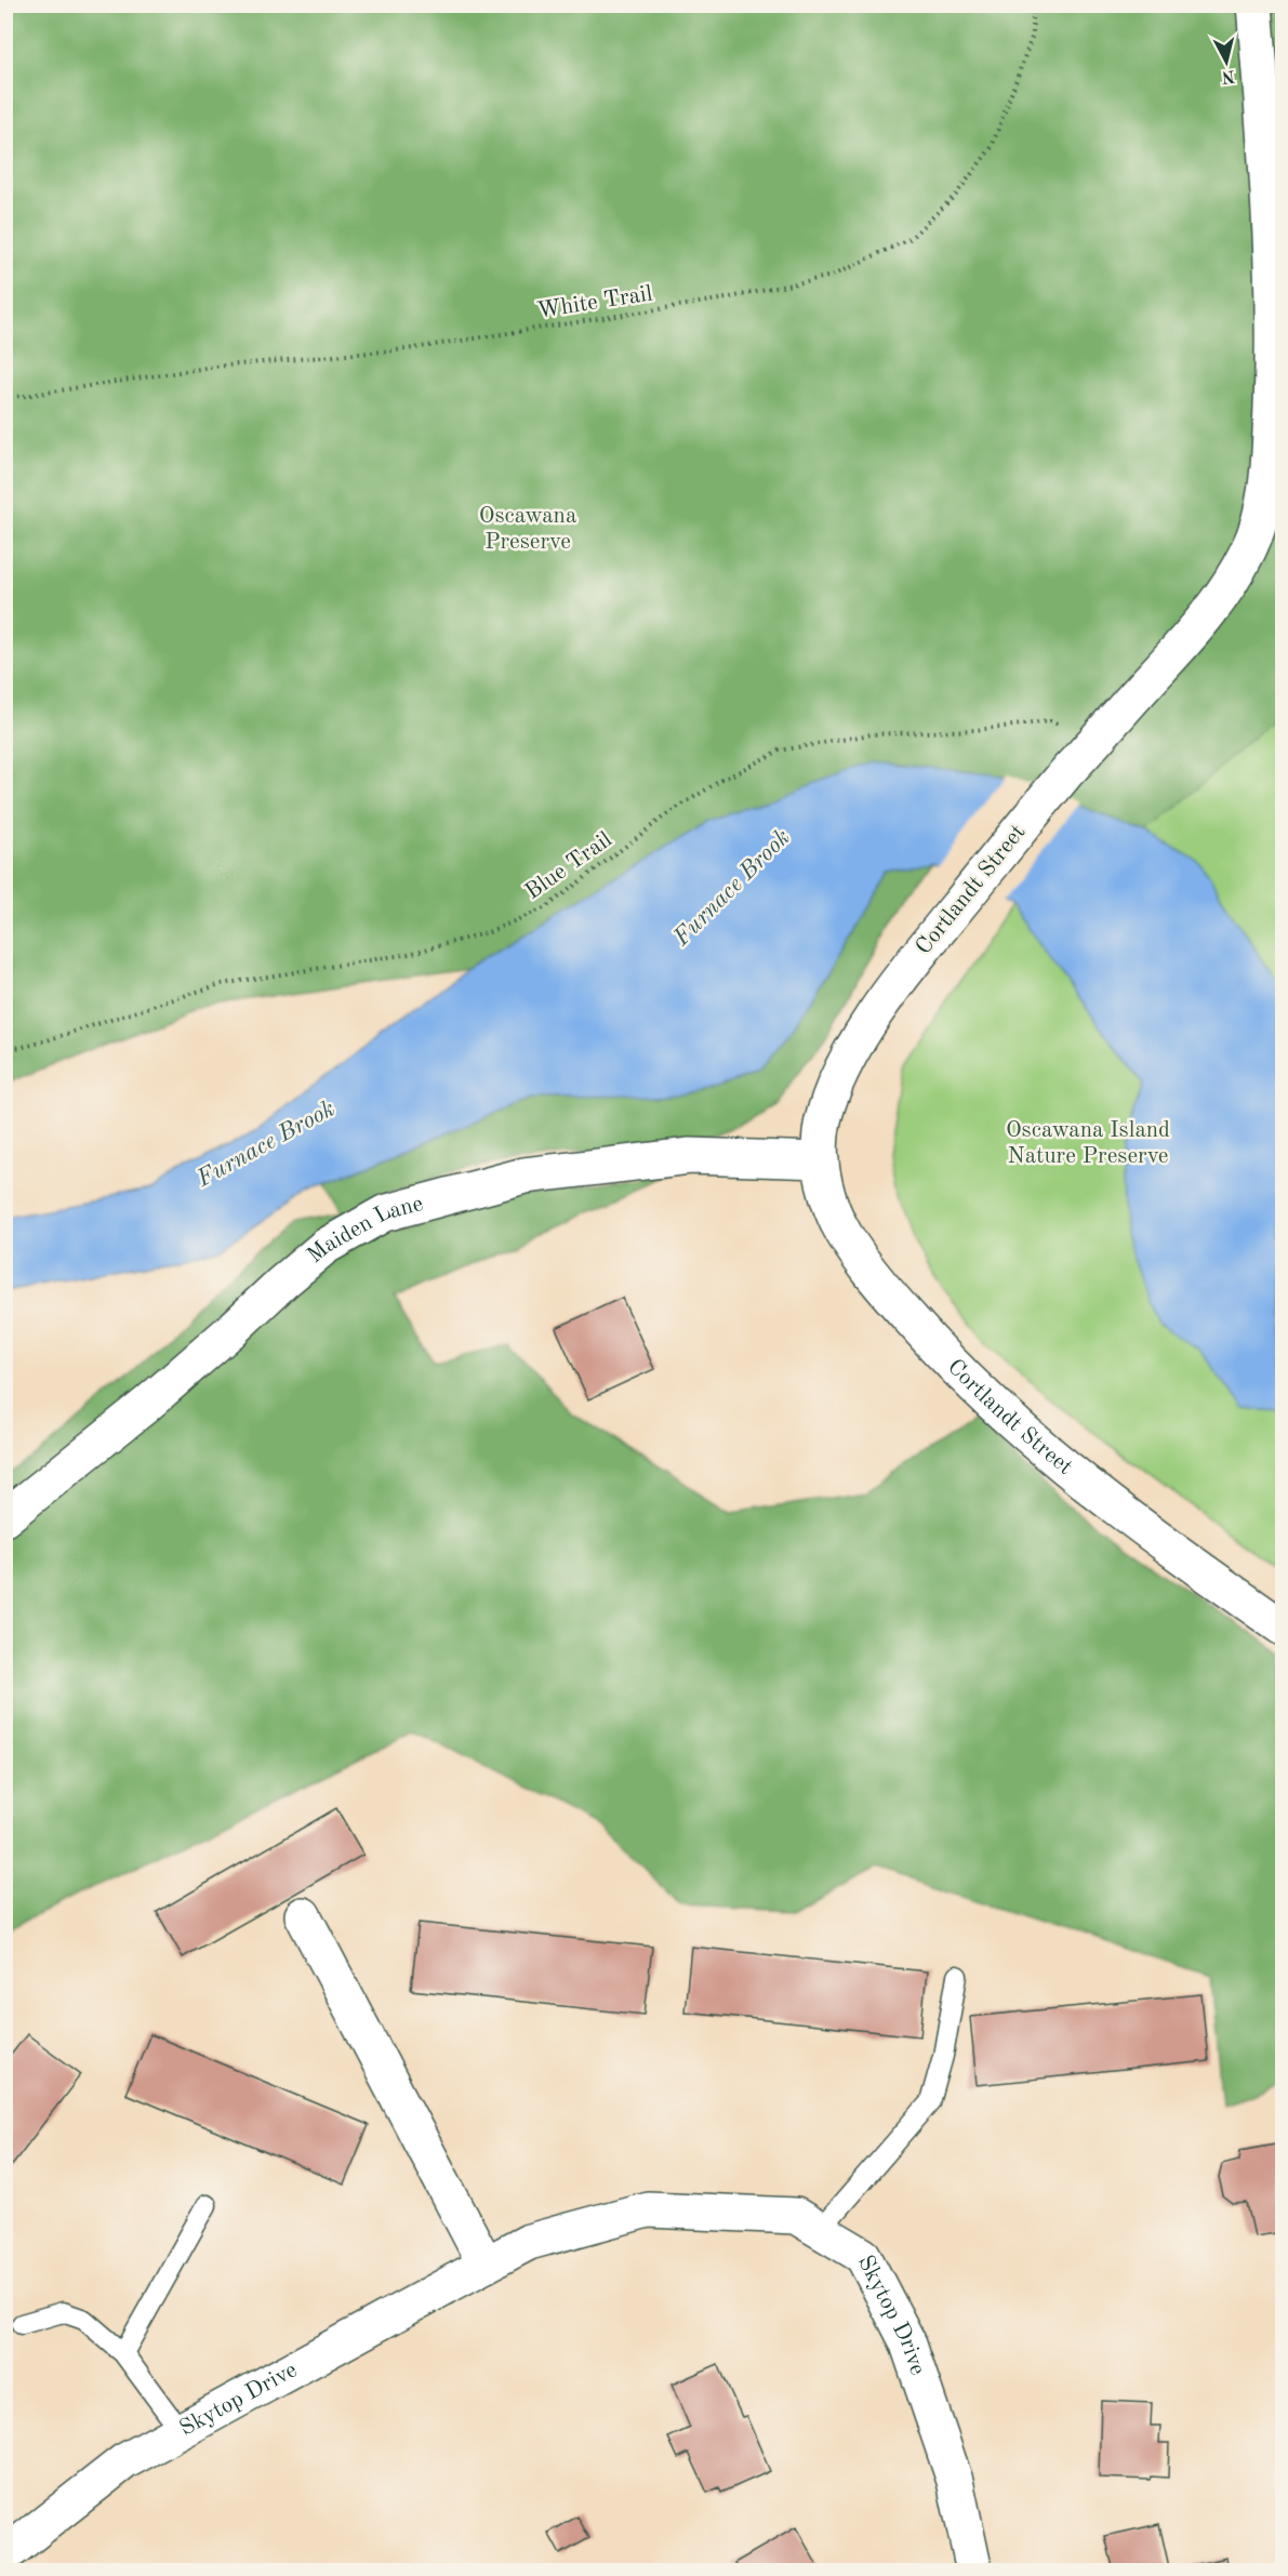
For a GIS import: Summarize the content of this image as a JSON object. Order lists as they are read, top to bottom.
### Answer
{
  "streets": {
    "street": ["Cortlandt Street", "Maiden Lane", "Skytop Drive"],
    "path": ["White Trail", "Blue Trail"]
  },
  "crossings": [
    ["Blue Trail", "Cortlandt Street"],
    ["Cortlandt Street", "Maiden Lane"]
  ],
  "water": ["Furnace Brook"],
  "parks": ["Oscawana Preserve", "Oscawana Island Nature Preserve"],
  "north": "bottom"
}
